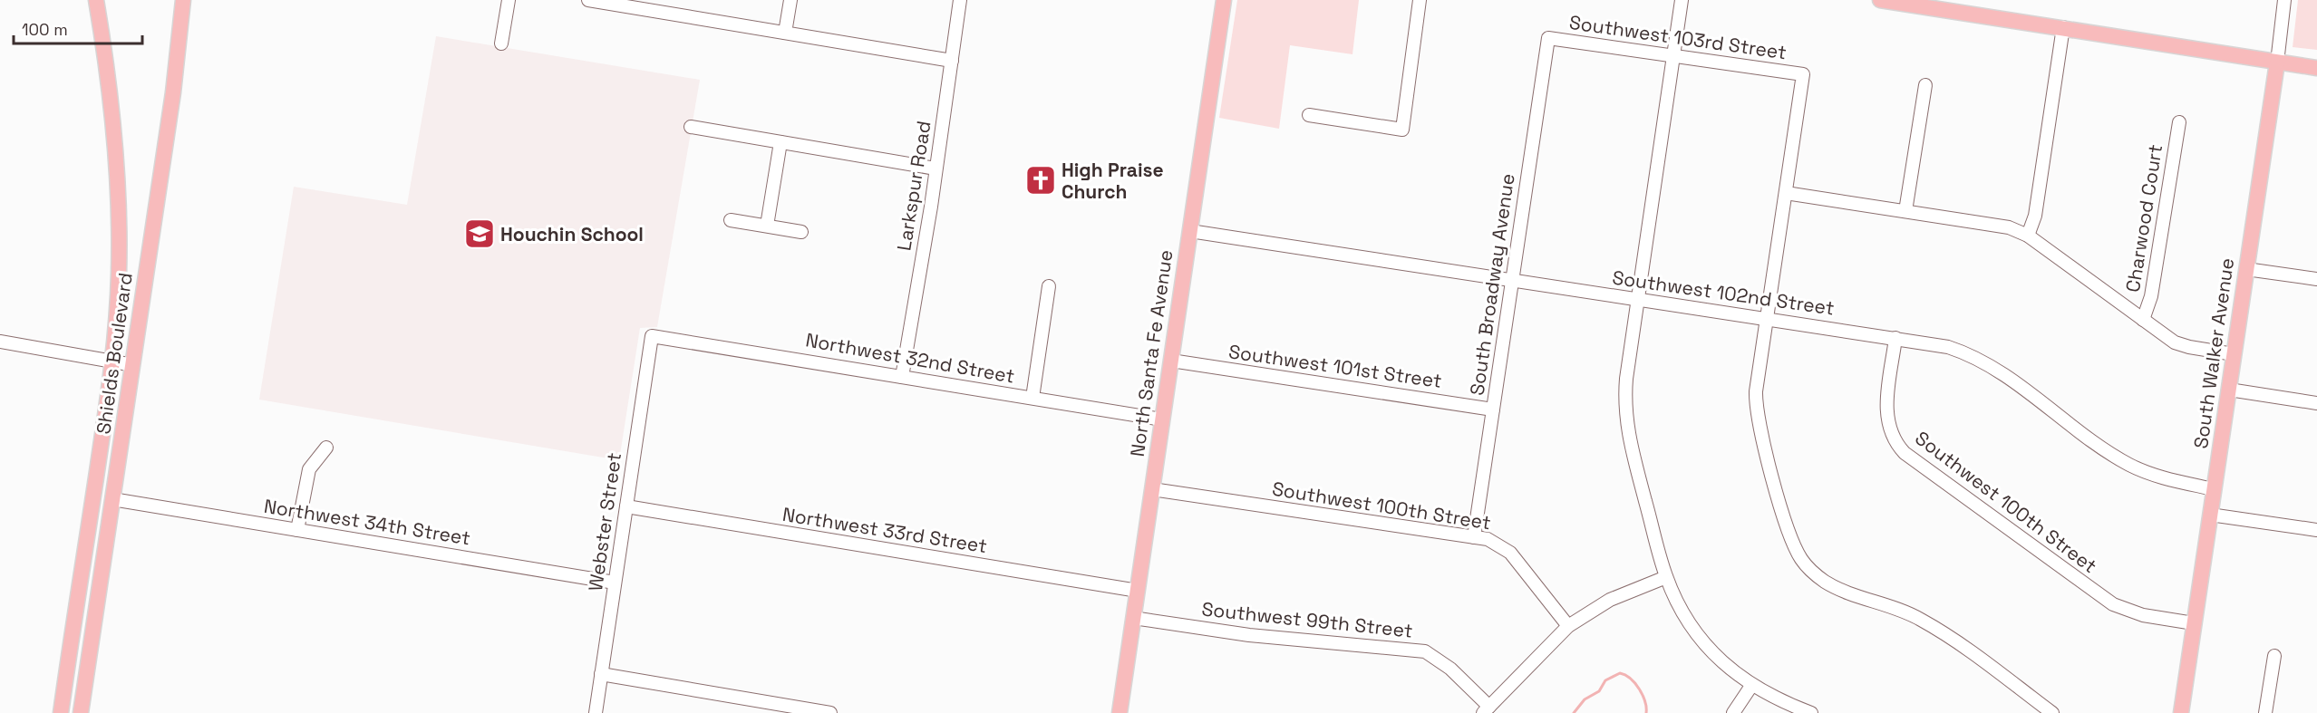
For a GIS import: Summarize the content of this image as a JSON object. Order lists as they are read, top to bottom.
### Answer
{
  "streets": {
    "main road": ["Shields Boulevard", "North Santa Fe Avenue", "South Walker Avenue"],
    "street": [
      "Southwest 103rd Street",
      "Larkspur Road",
      "Charwood Court",
      "South Broadway Avenue",
      "Southwest 102nd Street",
      "Northwest 32nd Street",
      "Southwest 101st Street",
      "Southwest 100th Street",
      "Northwest 34th Street",
      "Webster Street",
      "Northwest 33rd Street",
      "Southwest 99th Street"
    ]
  },
  "crossings": [
    ["Southwest 103rd Street", "South Broadway Avenue"],
    ["Larkspur Road", "Northwest 32nd Street"],
    ["South Broadway Avenue", "Southwest 102nd Street"],
    ["South Broadway Avenue", "Southwest 101st Street"],
    ["South Broadway Avenue", "Southwest 100th Street"],
    ["Southwest 102nd Street", "North Santa Fe Avenue"],
    ["Southwest 102nd Street", "South Walker Avenue"],
    ["Southwest 102nd Street", "Southwest 100th Street"],
    ["Shields Boulevard", "Northwest 34th Street"],
    ["North Santa Fe Avenue", "Northwest 32nd Street"],
    ["North Santa Fe Avenue", "Southwest 101st Street"],
    ["North Santa Fe Avenue", "Southwest 100th Street"],
    ["North Santa Fe Avenue", "Northwest 33rd Street"],
    ["North Santa Fe Avenue", "Southwest 99th Street"],
    ["South Walker Avenue", "Southwest 100th Street"],
    ["Northwest 32nd Street", "Webster Street"],
    ["Northwest 34th Street", "Webster Street"],
    ["Webster Street", "Northwest 33rd Street"]
  ],
  "places": {
    "church": ["High Praise Church"],
    "school or university": ["Houchin School"]
  },
  "scale_bar": "100 m"
}
